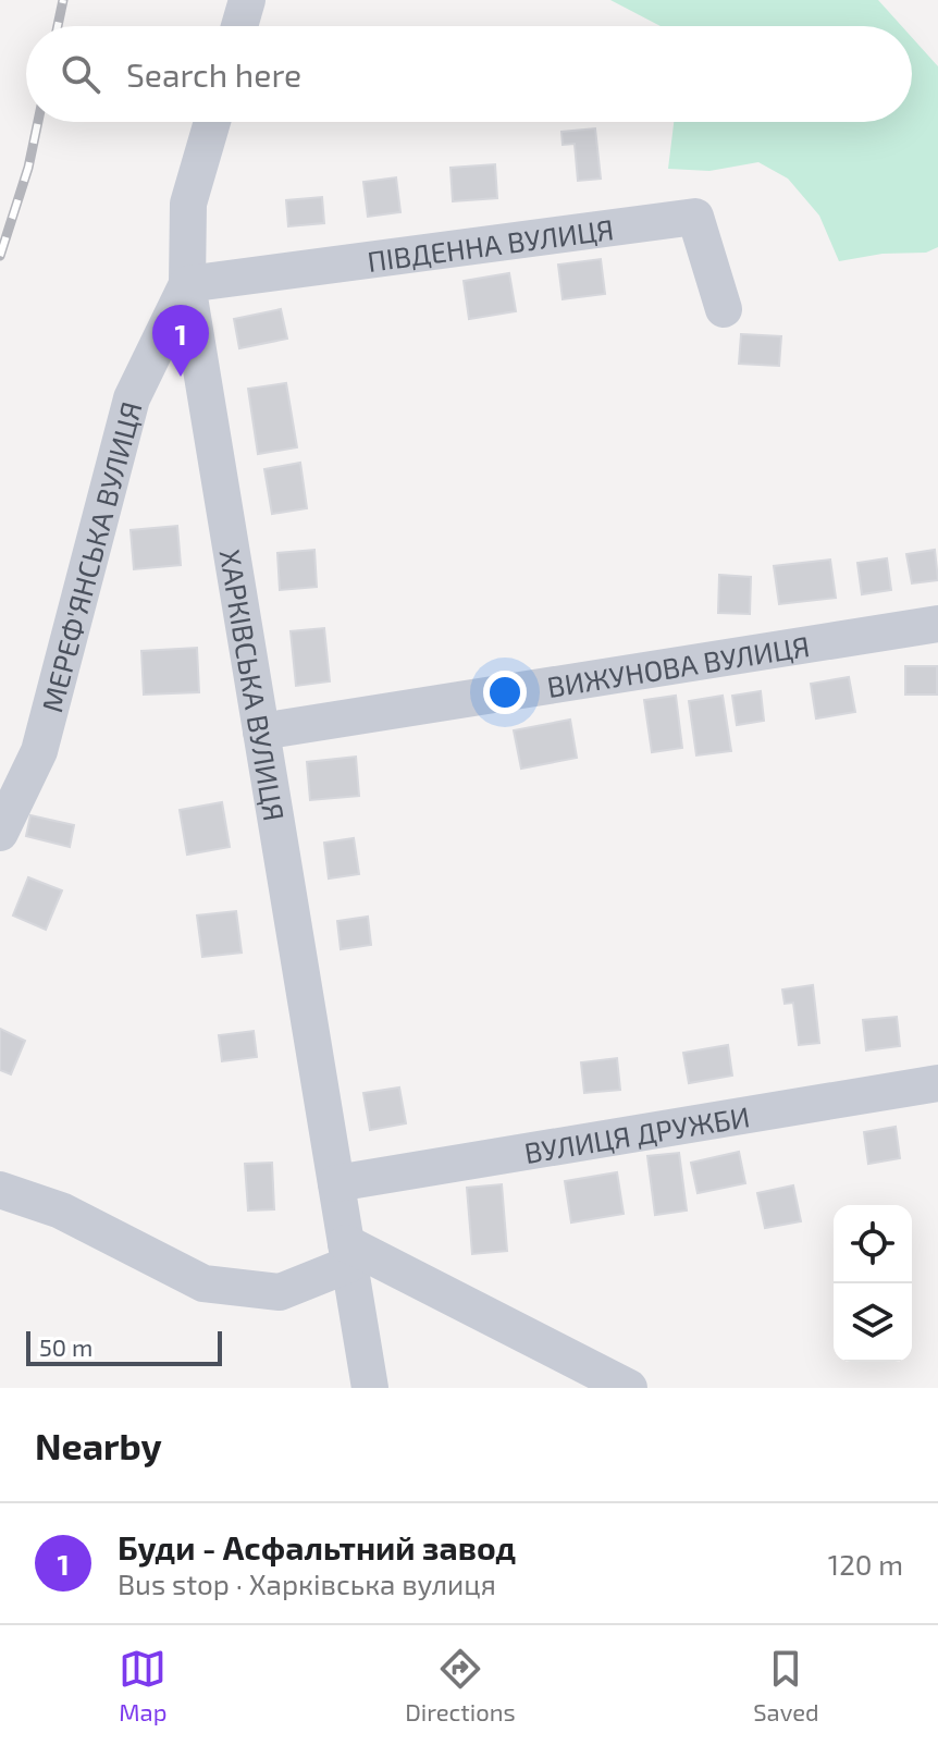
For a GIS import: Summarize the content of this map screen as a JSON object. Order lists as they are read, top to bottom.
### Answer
{
  "streets": {
    "street": [
      "ПІВДЕННА ВУЛИЦЯ",
      "МЕРЕФ'ЯНСЬКА ВУЛИЦЯ",
      "ВИЖУНОВА ВУЛИЦЯ",
      "ХАРКІВСЬКА ВУЛИЦЯ",
      "ВУЛИЦЯ ДРУЖБИ"
    ]
  },
  "crossings": [
    ["ПІВДЕННА ВУЛИЦЯ", "МЕРЕФ'ЯНСЬКА ВУЛИЦЯ"],
    ["ПІВДЕННА ВУЛИЦЯ", "ХАРКІВСЬКА ВУЛИЦЯ"],
    ["МЕРЕФ'ЯНСЬКА ВУЛИЦЯ", "ХАРКІВСЬКА ВУЛИЦЯ"],
    ["ВИЖУНОВА ВУЛИЦЯ", "ХАРКІВСЬКА ВУЛИЦЯ"],
    ["ХАРКІВСЬКА ВУЛИЦЯ", "ВУЛИЦЯ ДРУЖБИ"]
  ],
  "scale_bar": "50 m",
  "page": {
    "search": "Search here",
    "pins": "1",
    "scale": "50 m",
    "heading": "Nearby",
    "list": [
      {
        "mark": "1",
        "name": "Буди - Асфальтний завод",
        "note": "Bus stop · Харківська вулиця",
        "value": "120 m"
      }
    ],
    "nav": ["Map", "Directions", "Saved"]
  }
}
